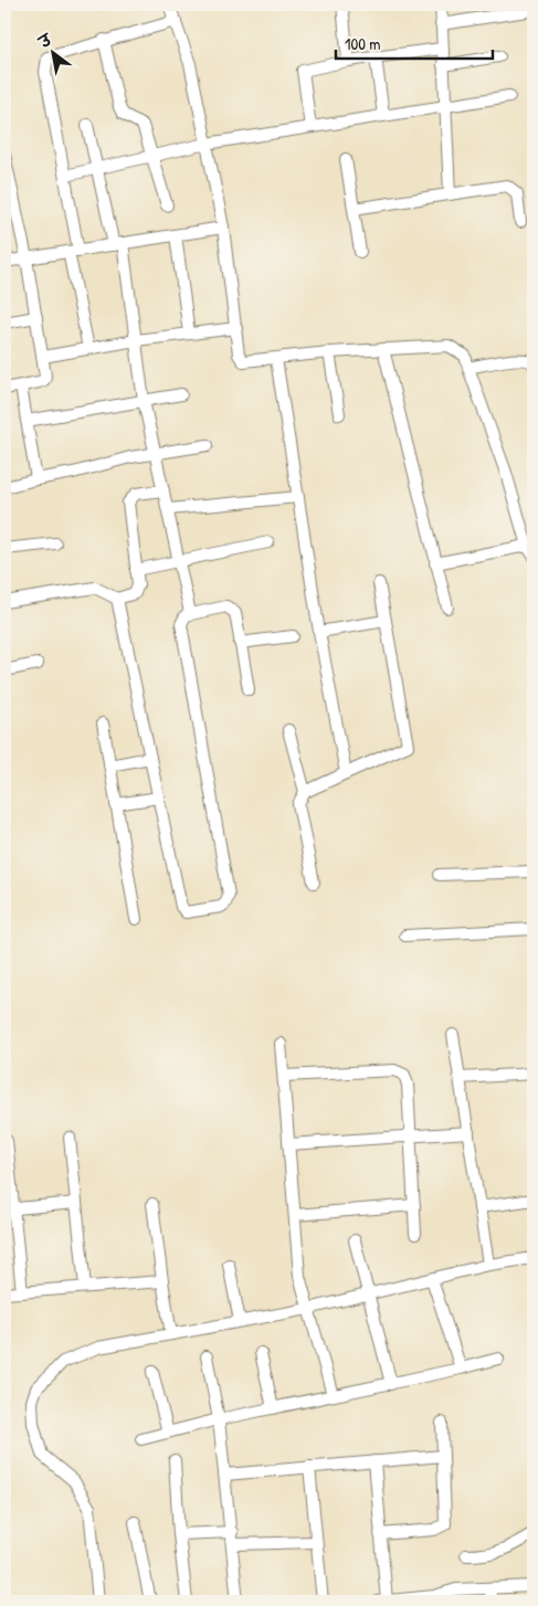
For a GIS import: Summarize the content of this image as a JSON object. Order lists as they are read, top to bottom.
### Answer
{
  "scale_bar": "100 m",
  "north": "top left"
}
